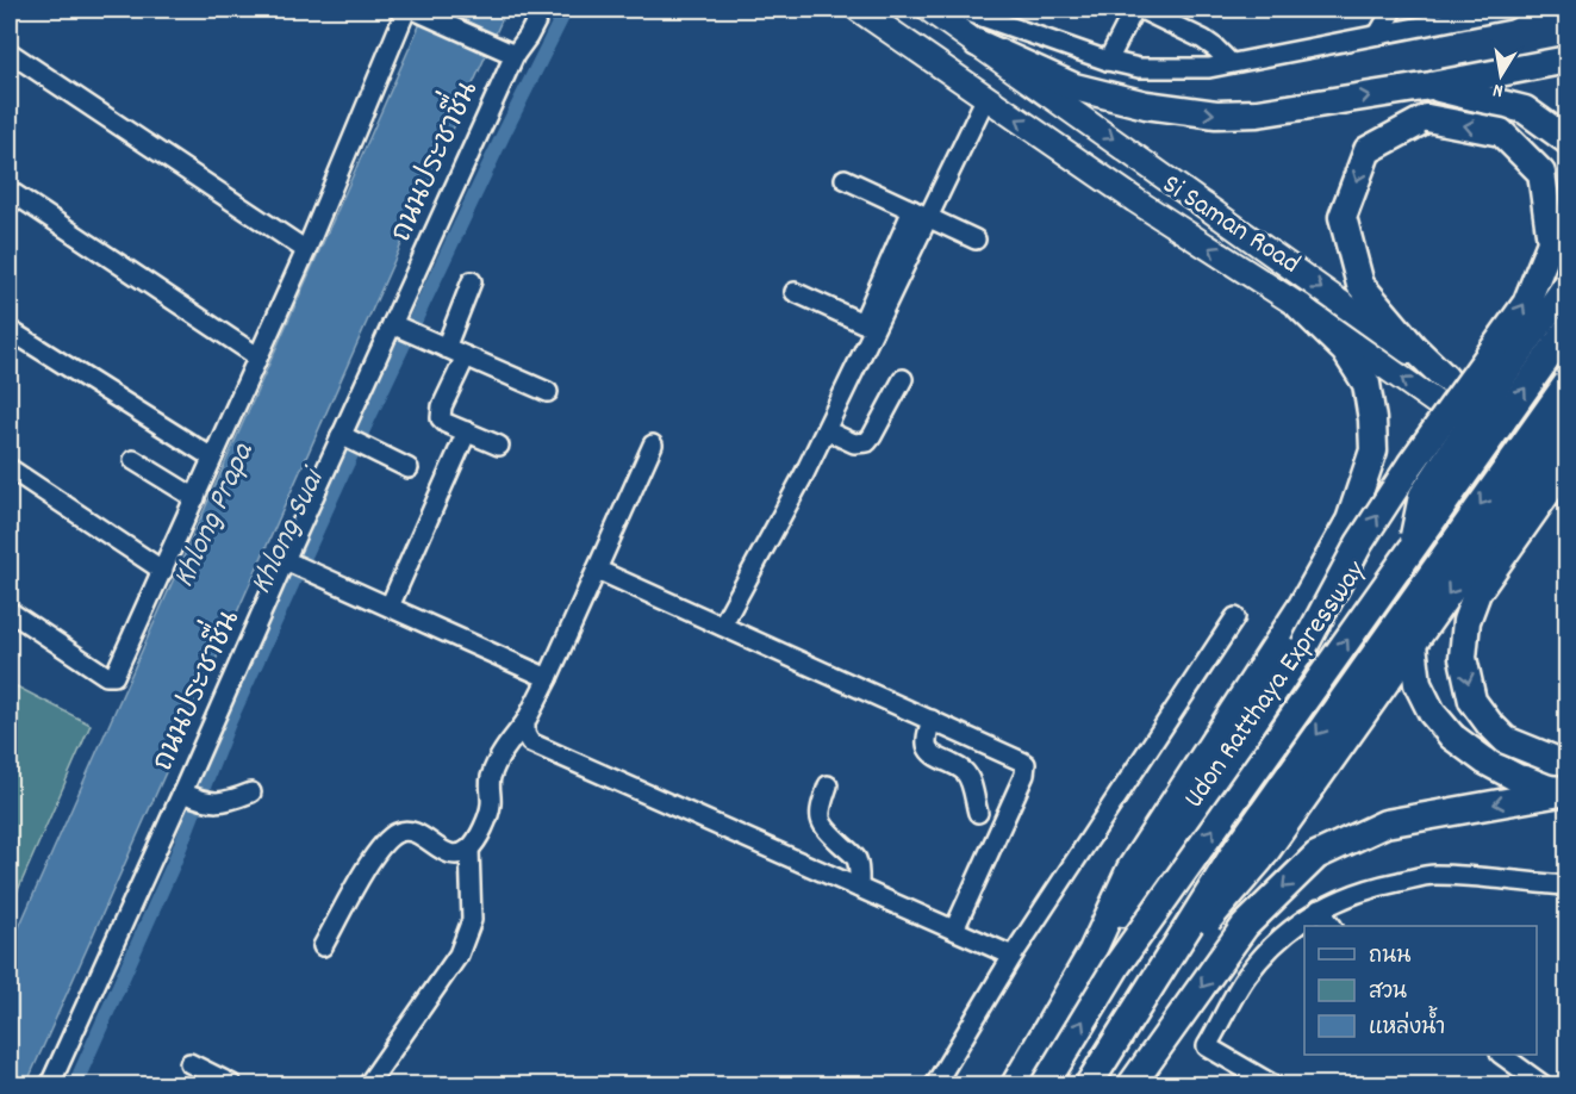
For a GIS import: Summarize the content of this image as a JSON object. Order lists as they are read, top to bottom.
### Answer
{
  "streets": {
    "highway": ["Udon Ratthaya Expressway"],
    "main road": ["Si Saman Road"],
    "street": ["ถนนประชาชื่น"]
  },
  "water": ["Khlong Prapa", "Khlong Suai"],
  "legend": ["ถนน", "สวน", "แหล่งน้ำ"],
  "north": "bottom"
}
